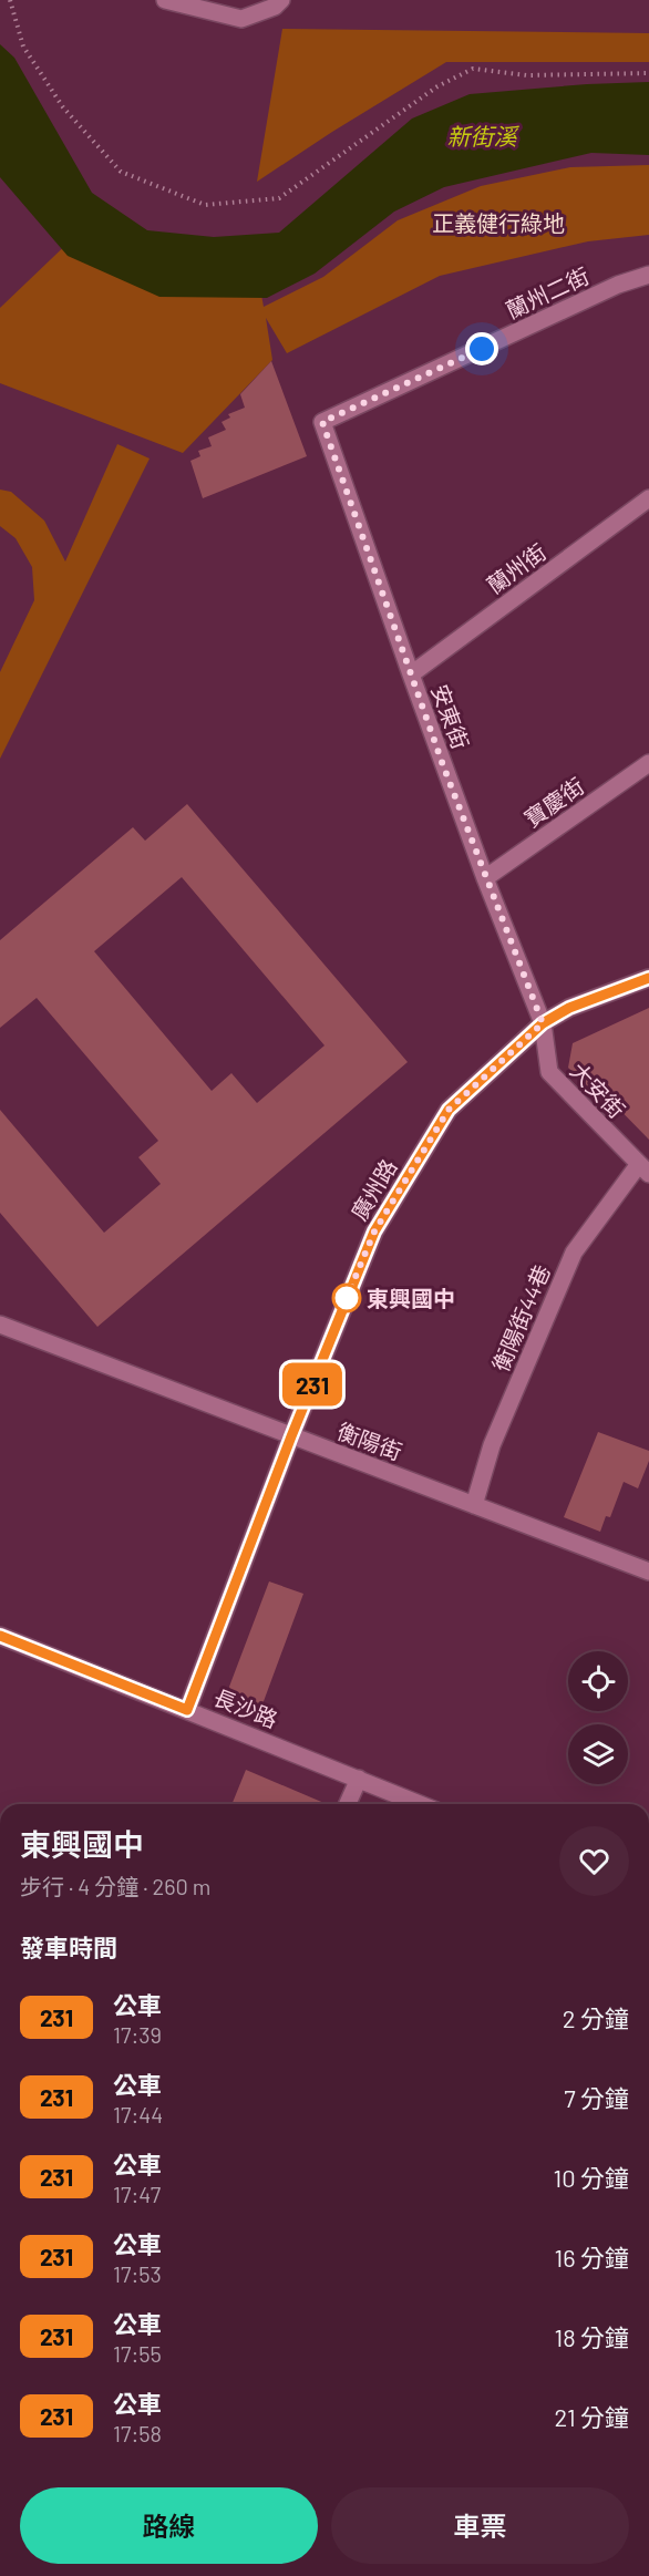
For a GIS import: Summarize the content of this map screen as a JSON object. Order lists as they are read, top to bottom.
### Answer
{
  "streets": {
    "street": [
      "蘭州二街",
      "蘭州街",
      "安東街",
      "寶慶街",
      "大安街",
      "廣州路",
      "衡陽街44巷",
      "衡陽街",
      "長沙路"
    ]
  },
  "crossings": [
    ["蘭州二街", "安東街"],
    ["蘭州街", "安東街"],
    ["安東街", "寶慶街"],
    ["安東街", "大安街"],
    ["安東街", "廣州路"],
    ["大安街", "廣州路"],
    ["大安街", "衡陽街44巷"],
    ["廣州路", "衡陽街"],
    ["廣州路", "長沙路"],
    ["衡陽街44巷", "衡陽街"]
  ],
  "water": ["新街溪"],
  "parks": ["正義健行綠地"],
  "places": ["東興國中"],
  "lines": ["bus line 231"],
  "page": {
    "on_map": "231",
    "heading": [
      ["東興國中", "步行 · 4 分鐘 · 260 m"],
      "發車時間"
    ],
    "list": [
      {
        "mark": "231",
        "name": "公車",
        "note": "17:39",
        "value": "2 分鐘"
      },
      {
        "mark": "231",
        "name": "公車",
        "note": "17:44",
        "value": "7 分鐘"
      },
      {
        "mark": "231",
        "name": "公車",
        "note": "17:47",
        "value": "10 分鐘"
      },
      {
        "mark": "231",
        "name": "公車",
        "note": "17:53",
        "value": "16 分鐘"
      },
      {
        "mark": "231",
        "name": "公車",
        "note": "17:55",
        "value": "18 分鐘"
      },
      {
        "mark": "231",
        "name": "公車",
        "note": "17:58",
        "value": "21 分鐘"
      }
    ],
    "buttons": ["路線", "車票"]
  }
}
